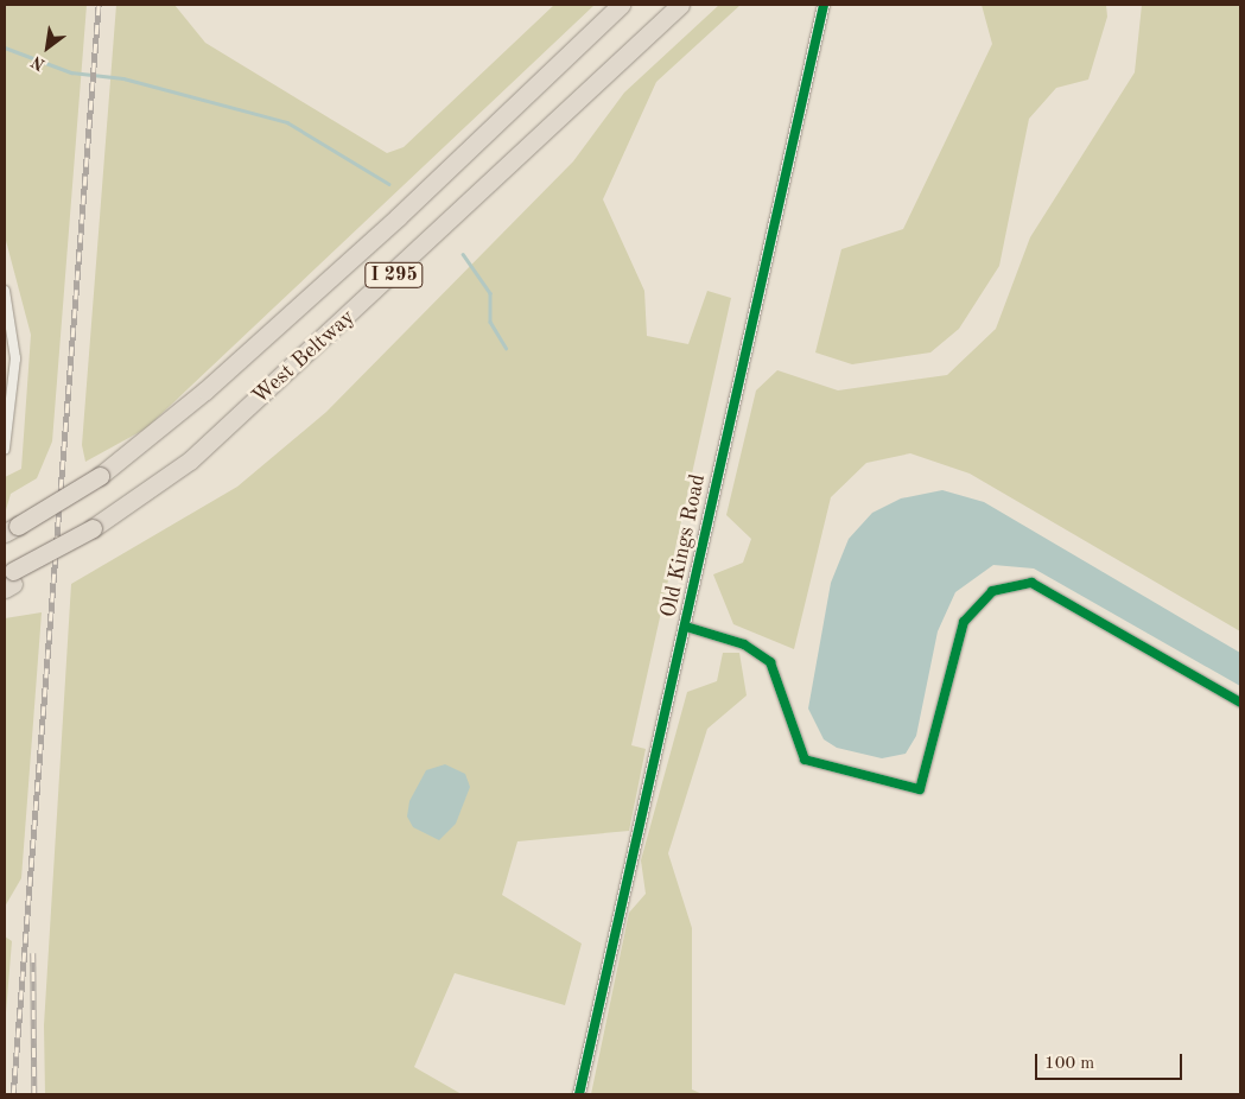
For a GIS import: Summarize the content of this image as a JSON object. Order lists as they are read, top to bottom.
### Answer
{
  "streets": {
    "highway": ["I 295", "West Beltway"],
    "street": ["Old Kings Road"]
  },
  "scale_bar": "100 m",
  "north": "bottom left"
}
